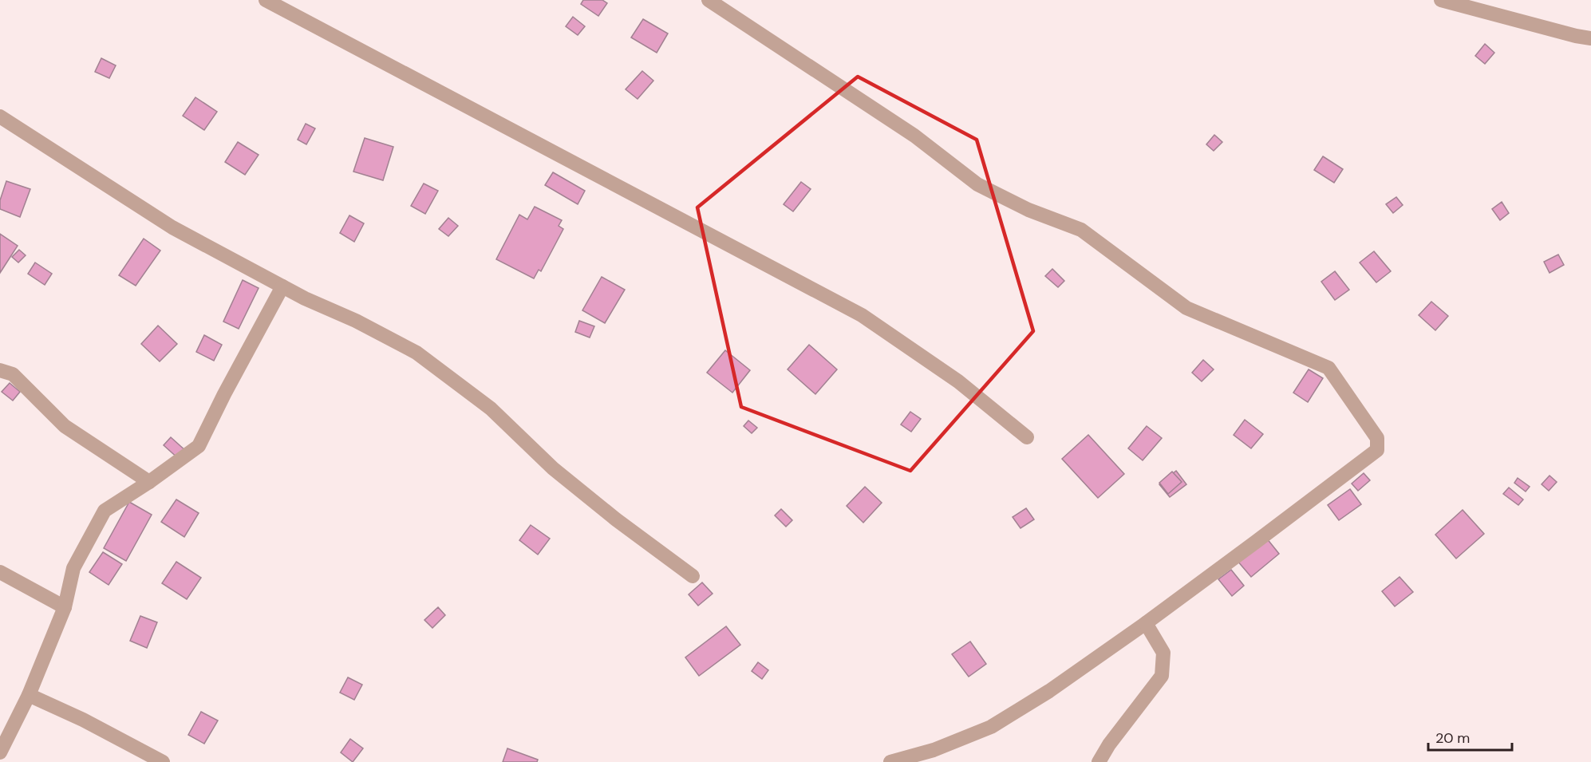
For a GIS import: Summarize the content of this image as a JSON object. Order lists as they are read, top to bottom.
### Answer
{
  "scale_bar": "20 m"
}
